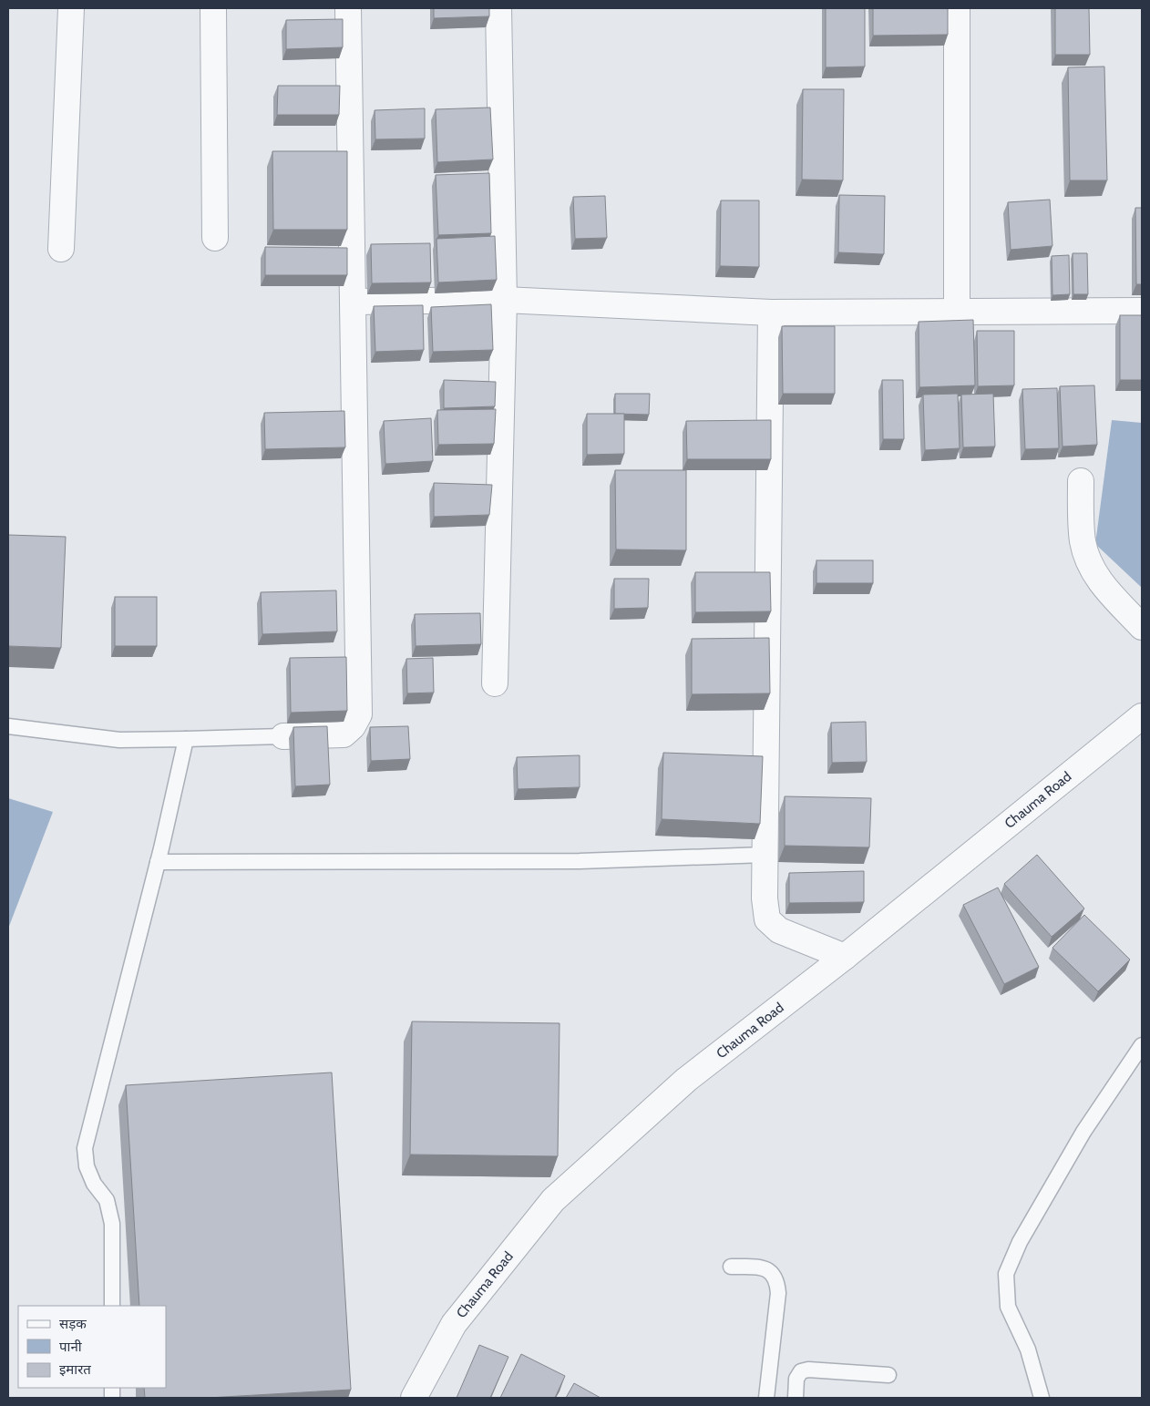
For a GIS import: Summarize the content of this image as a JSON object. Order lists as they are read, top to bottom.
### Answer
{
  "streets": {
    "street": ["Chauma Road"]
  },
  "legend": ["सड़क", "पानी", "इमारत"]
}
